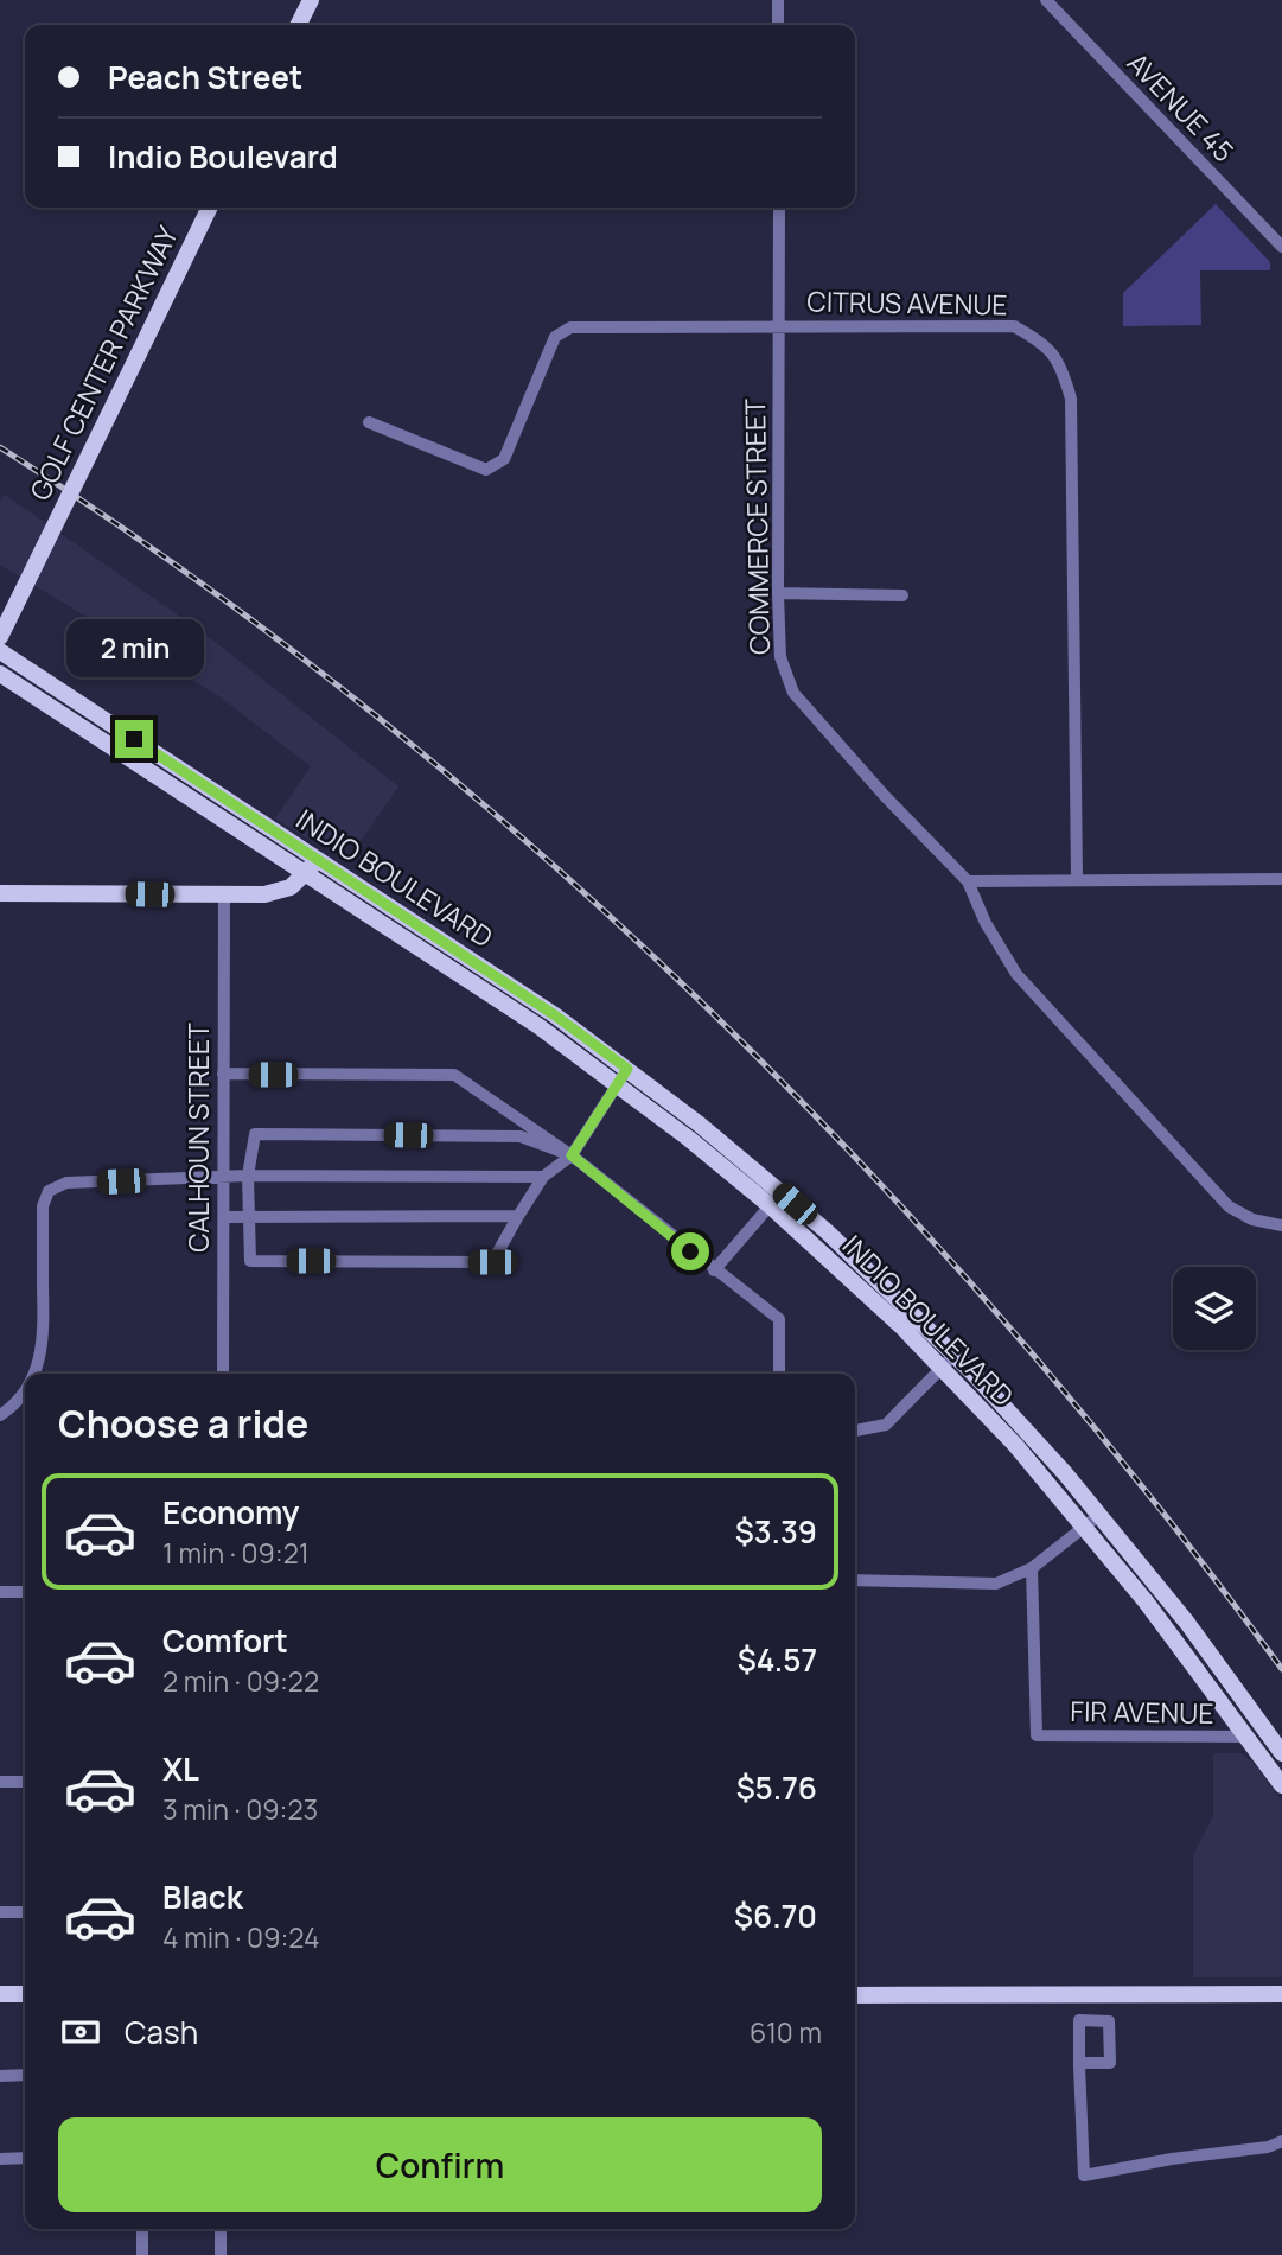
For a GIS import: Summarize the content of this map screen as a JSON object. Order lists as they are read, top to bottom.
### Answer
{
  "streets": {
    "main road": ["GOLF CENTER PARKWAY", "INDIO BOULEVARD"],
    "street": [
      "AVENUE 45",
      "CITRUS AVENUE",
      "COMMERCE STREET",
      "CALHOUN STREET",
      "FIR AVENUE"
    ]
  },
  "crossings": [
    ["CITRUS AVENUE", "COMMERCE STREET"],
    ["INDIO BOULEVARD", "FIR AVENUE"]
  ],
  "page": {
    "banner": ["Peach Street", "Indio Boulevard"],
    "bubble": "2 min",
    "heading": "Choose a ride",
    "list": [
      {
        "name": "Economy",
        "note": "1 min · 09:21",
        "value": "$3.39"
      },
      {
        "name": "Comfort",
        "note": "2 min · 09:22",
        "value": "$4.57"
      },
      {
        "name": "XL",
        "note": "3 min · 09:23",
        "value": "$5.76"
      },
      {
        "name": "Black",
        "note": "4 min · 09:24",
        "value": "$6.70"
      }
    ],
    "pay": ["Cash", "610 m"],
    "buttons": "Confirm"
  }
}
